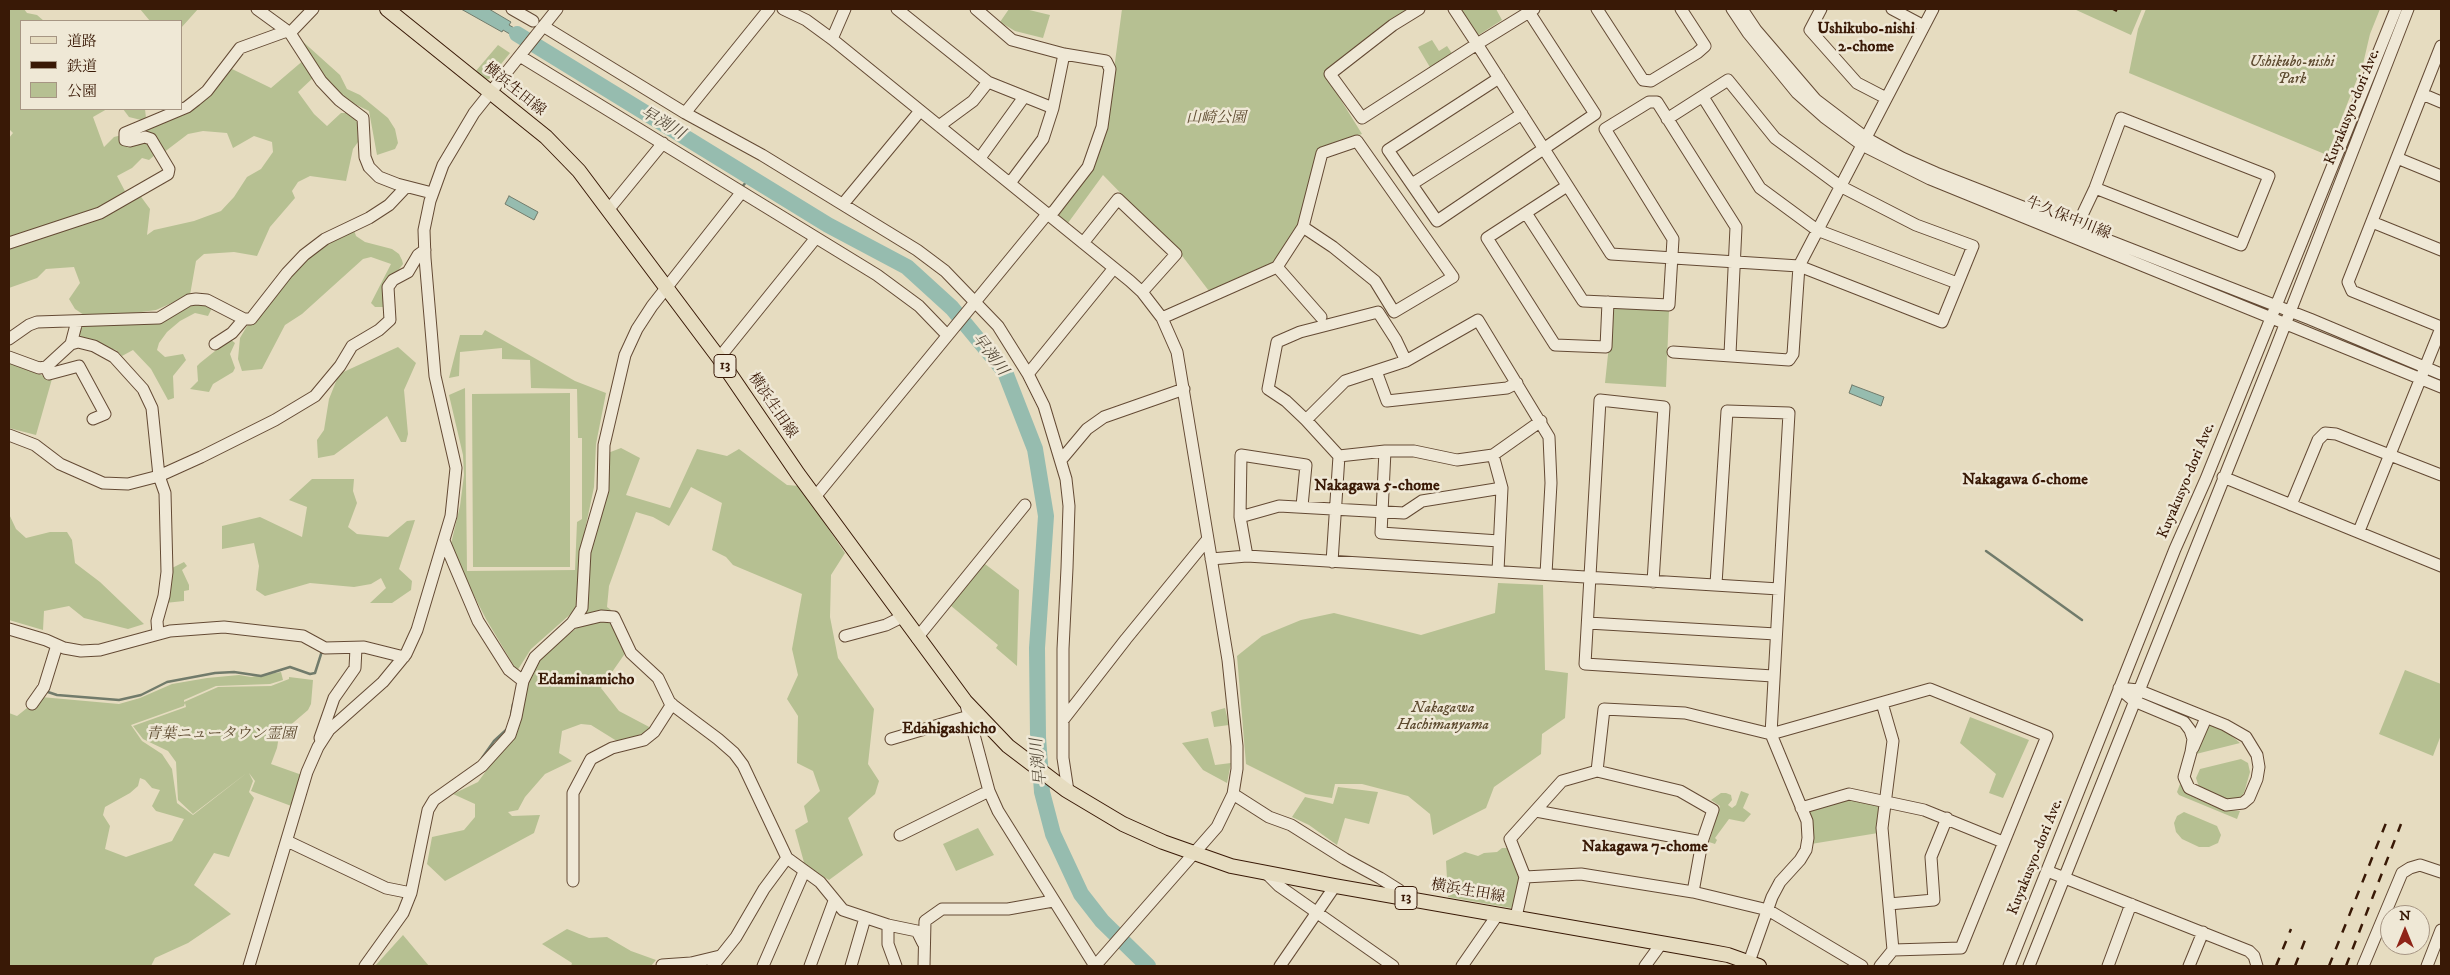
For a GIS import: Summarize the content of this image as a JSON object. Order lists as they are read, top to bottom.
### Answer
{
  "streets": {
    "main road": ["横浜生田線", "13"],
    "street": ["Kuyakusyo-dori Ave.", "牛久保中川線"]
  },
  "crossings": [
    ["Kuyakusyo-dori Ave.", "牛久保中川線"]
  ],
  "districts": [
    "Ushikubo-nishi 2-chome",
    "Nakagawa 6-chome",
    "Nakagawa 5-chome",
    "Edaminamicho",
    "Edahigashicho",
    "Nakagawa 7-chome"
  ],
  "water": ["早渕川"],
  "parks": [
    "Ushikubo-nishi Park",
    "山崎公園",
    "Nakagawa Hachimanyama",
    "青葉ニュータウン霊園"
  ],
  "legend": ["道路", "鉄道", "公園"],
  "north": "top"
}
